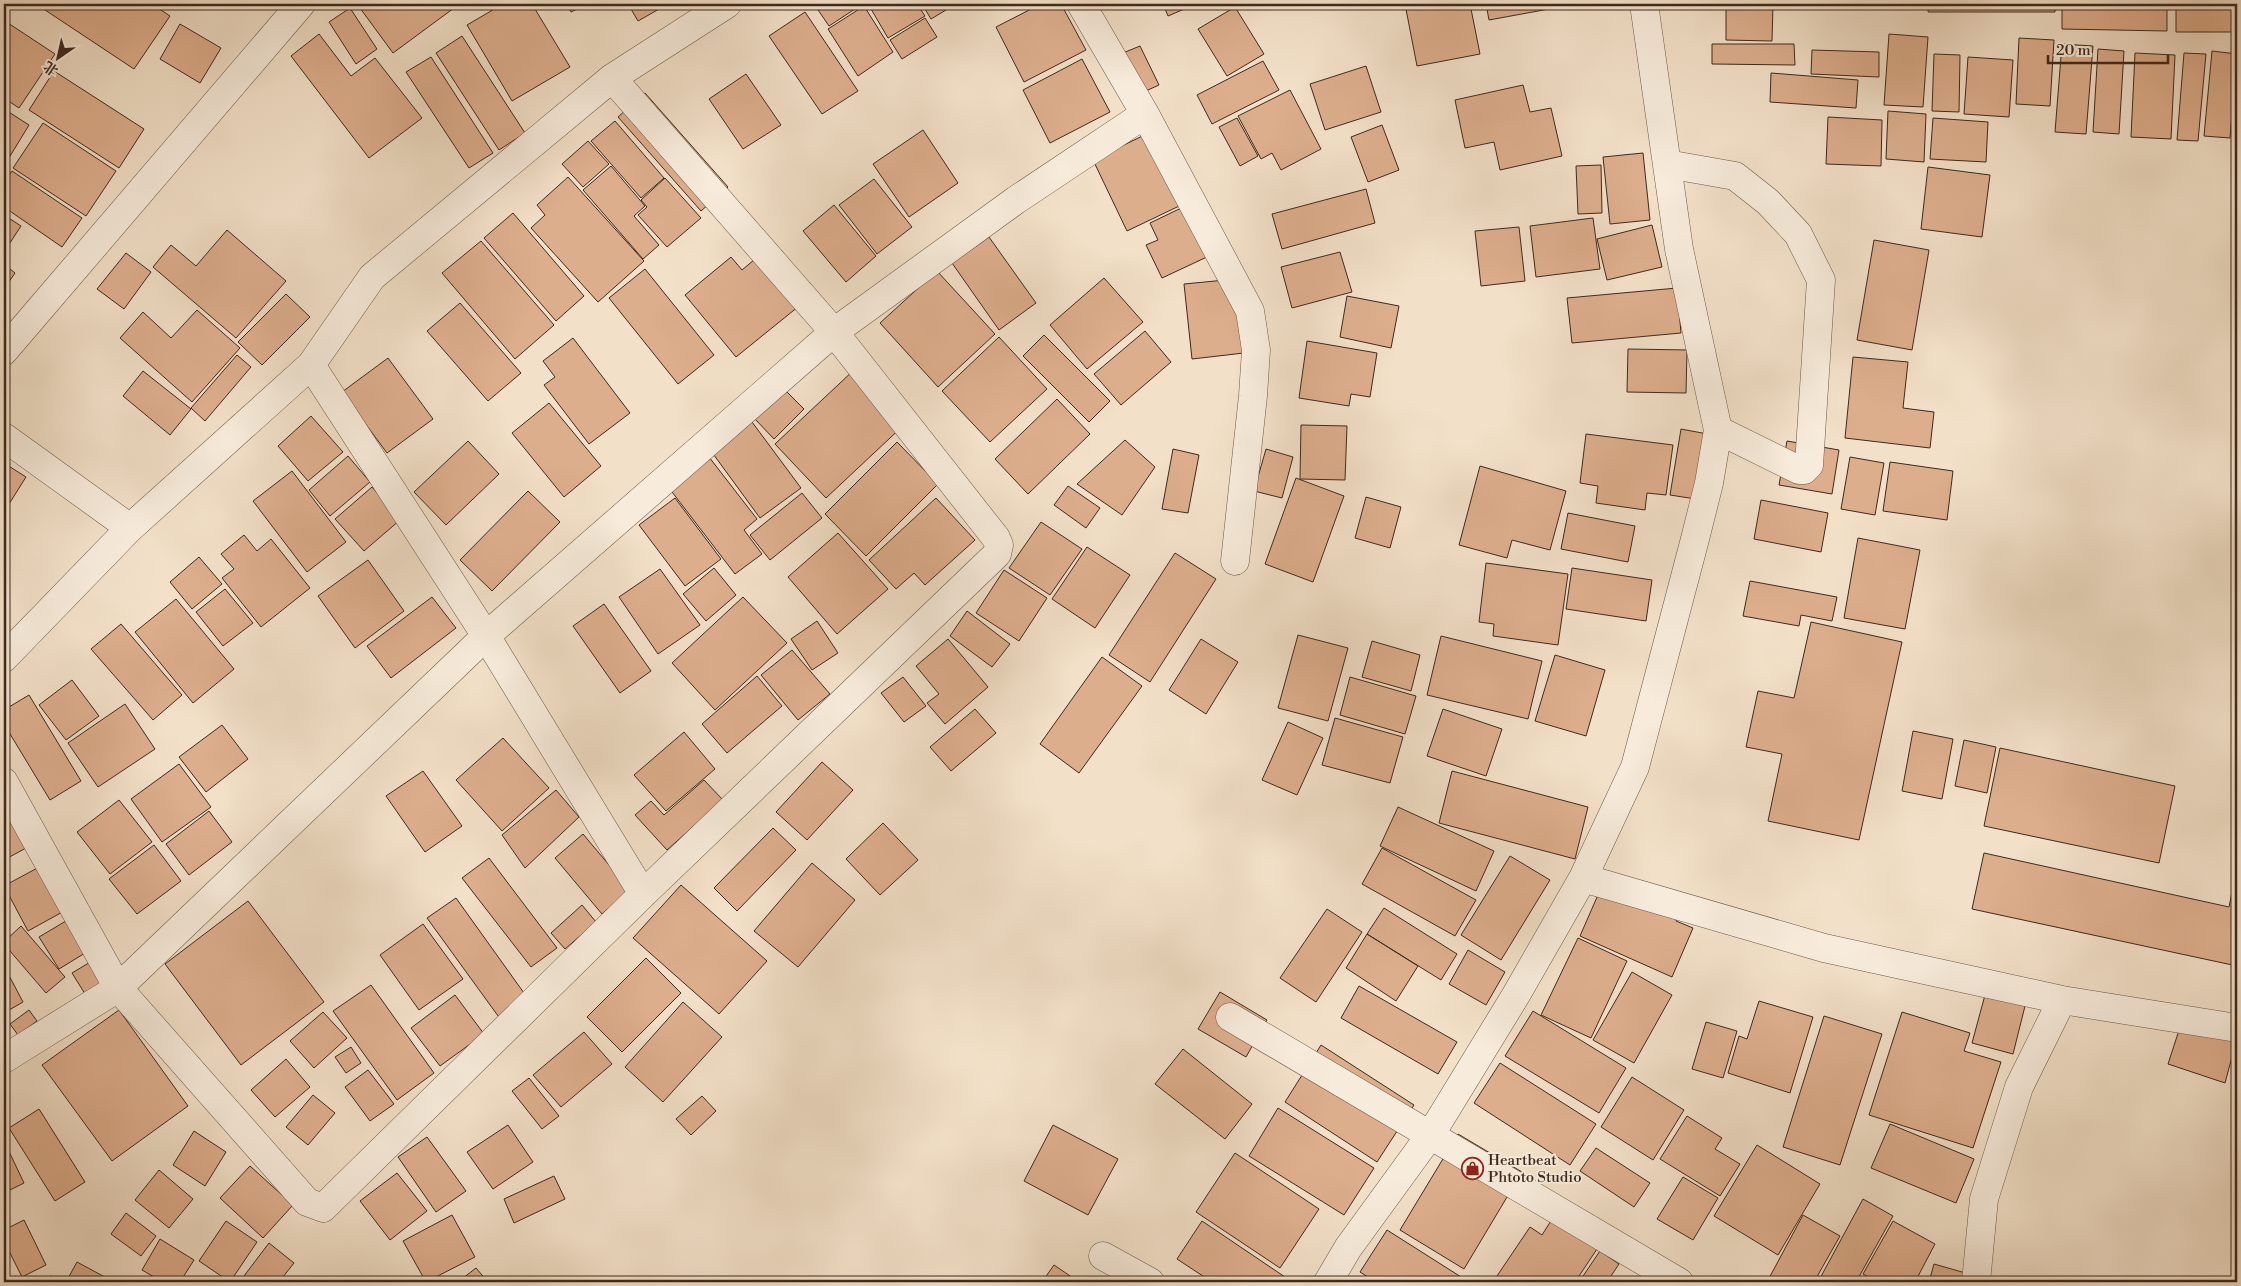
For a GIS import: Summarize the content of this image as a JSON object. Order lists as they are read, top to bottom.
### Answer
{
  "places": {
    "shop": ["Heartbeat Phtoto Studio"]
  },
  "scale_bar": "20 m",
  "north": "bottom left"
}
